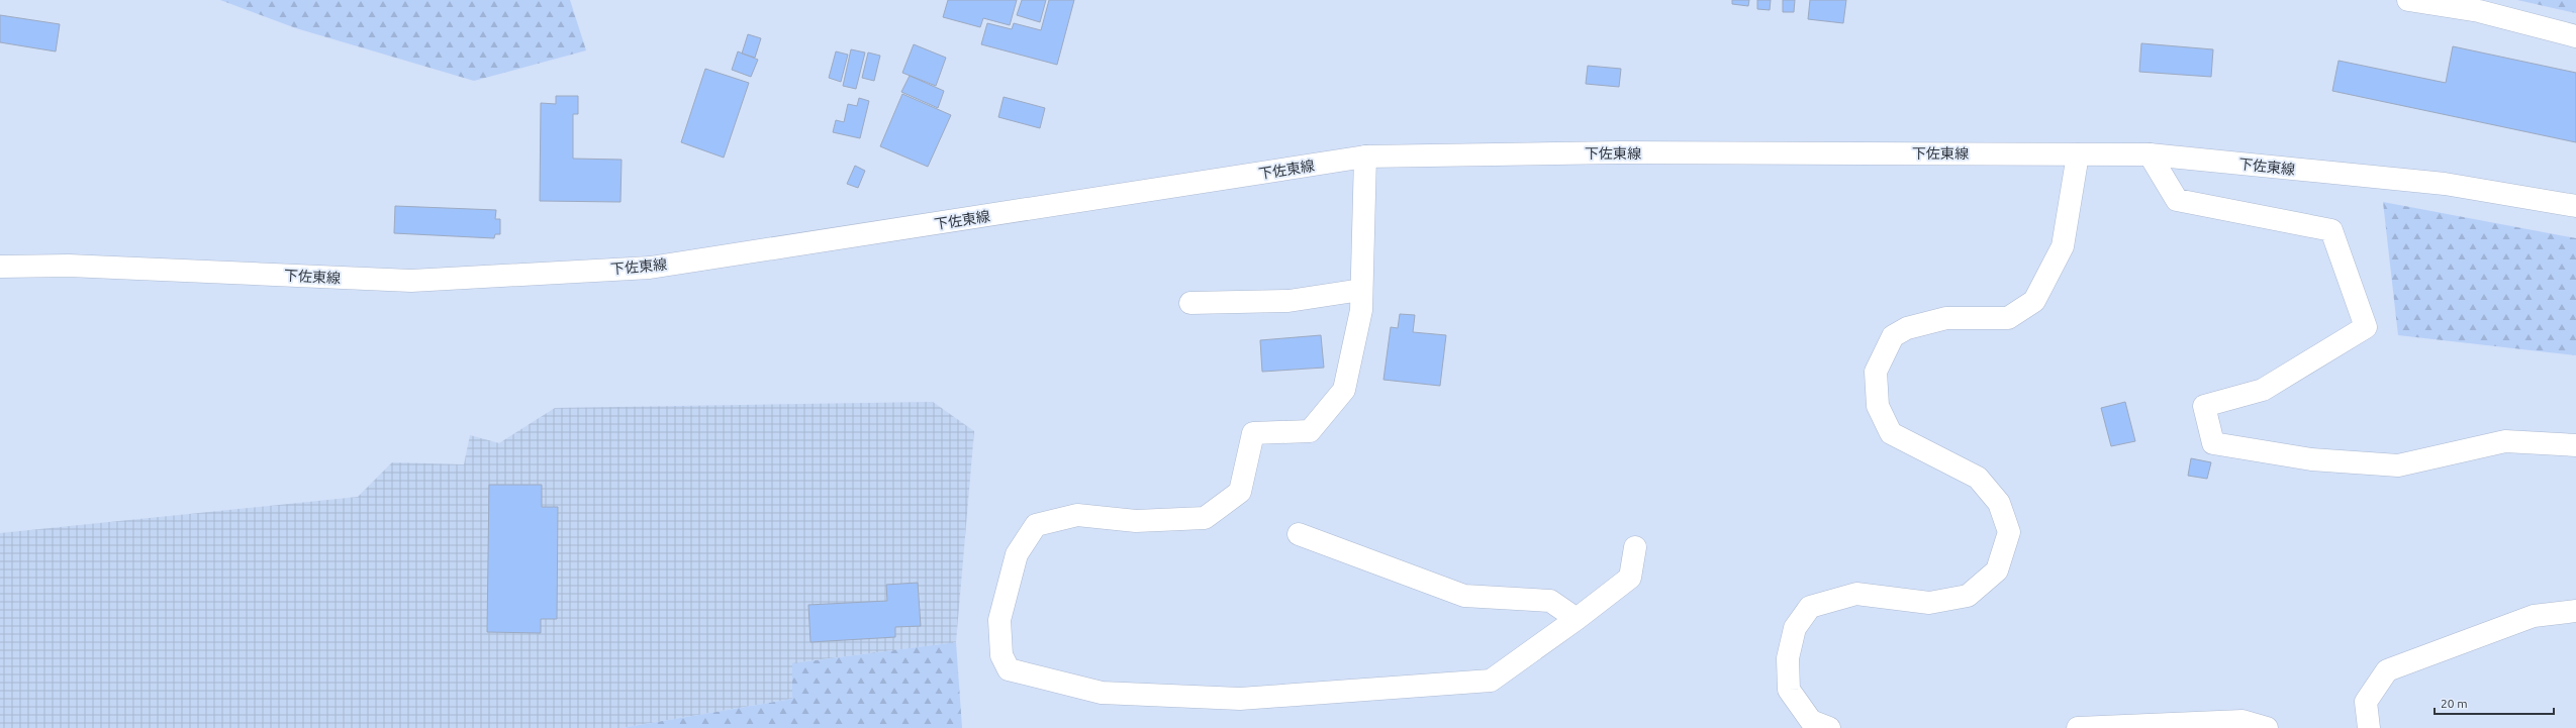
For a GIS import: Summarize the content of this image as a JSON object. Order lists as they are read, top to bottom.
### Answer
{
  "streets": {
    "main road": ["下佐東線"]
  },
  "scale_bar": "20 m"
}
